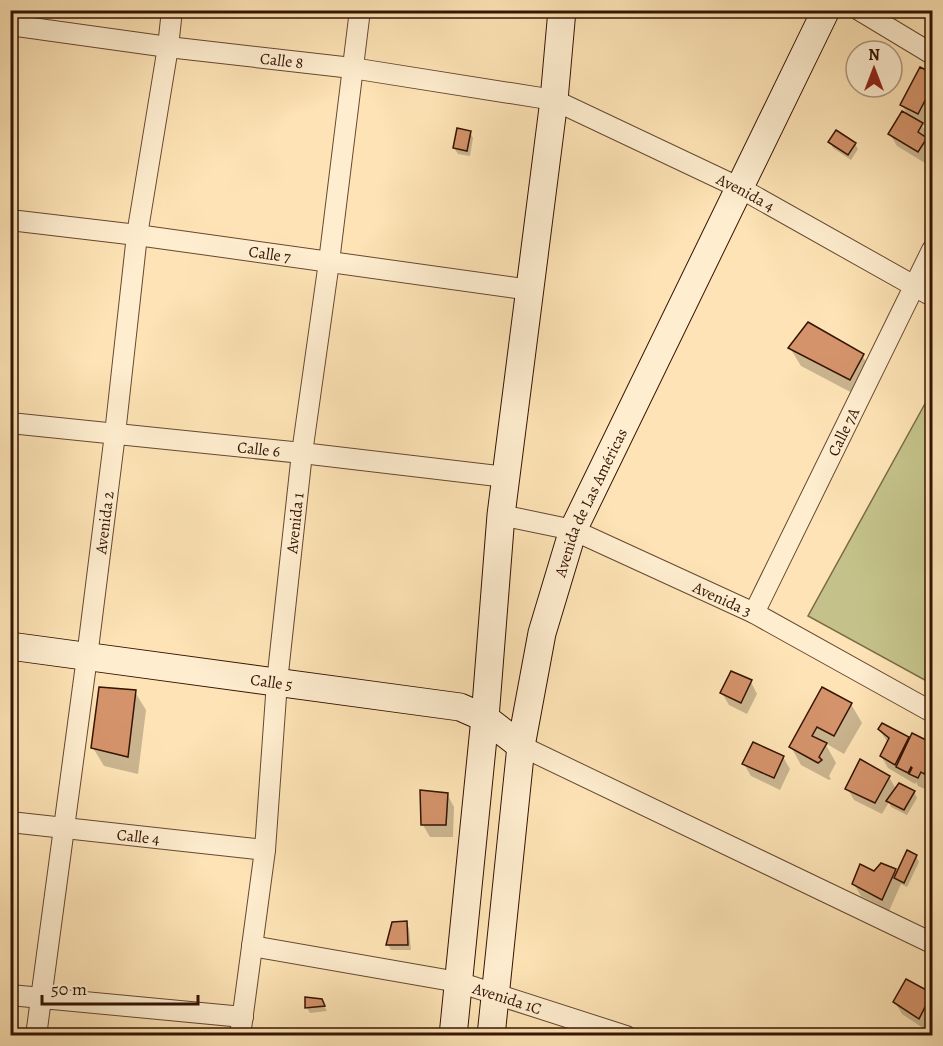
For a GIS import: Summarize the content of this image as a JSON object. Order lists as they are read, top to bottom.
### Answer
{
  "streets": {
    "main road": ["Avenida de Las Américas", "Calle 5"],
    "street": [
      "Calle 8",
      "Avenida 4",
      "Calle 7",
      "Calle 7A",
      "Calle 6",
      "Avenida 1",
      "Avenida 2",
      "Avenida 3",
      "Calle 4",
      "Avenida 1C"
    ]
  },
  "crossings": [
    ["Calle 8", "Avenida 4"],
    ["Calle 8", "Avenida 1"],
    ["Calle 8", "Avenida 2"],
    ["Avenida 4", "Calle 7A"],
    ["Avenida 4", "Avenida de Las Américas"],
    ["Calle 7", "Avenida 1"],
    ["Calle 7", "Avenida 2"],
    ["Calle 7A", "Avenida 3"],
    ["Calle 6", "Avenida 1"],
    ["Calle 6", "Avenida 2"],
    ["Avenida de Las Américas", "Avenida 3"],
    ["Avenida de Las Américas", "Calle 5"],
    ["Avenida de Las Américas", "Avenida 1C"],
    ["Avenida 1", "Calle 5"],
    ["Avenida 1", "Calle 4"],
    ["Avenida 1", "Avenida 1C"],
    ["Avenida 2", "Calle 5"],
    ["Avenida 2", "Calle 4"]
  ],
  "scale_bar": "50 m",
  "north": "top"
}
